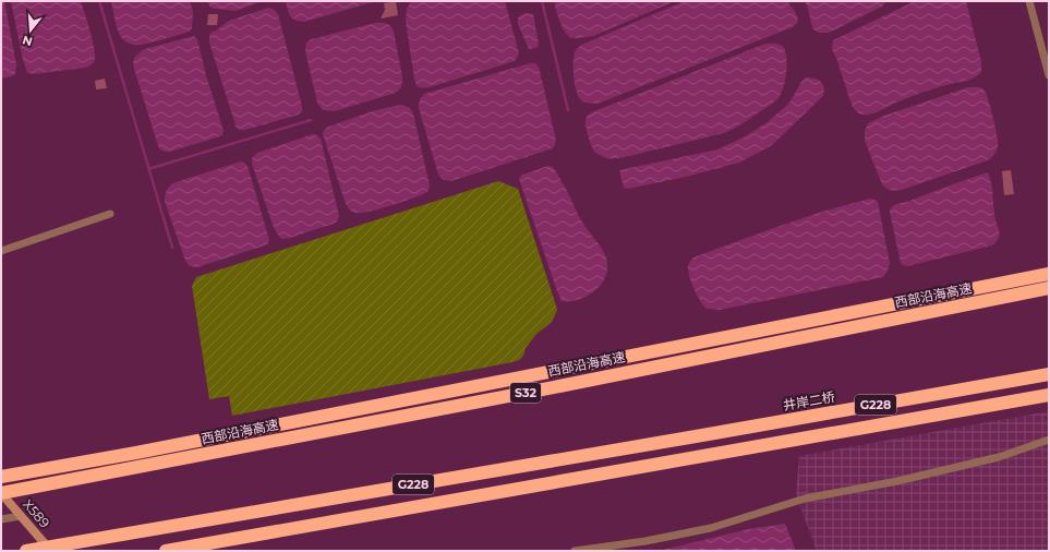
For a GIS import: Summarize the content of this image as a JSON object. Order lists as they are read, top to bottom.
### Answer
{
  "streets": {
    "highway": [
      "西部沿海高速",
      "S32",
      "井岸二桥",
      "G228"
    ],
    "street": ["X589"]
  },
  "crossings": [
    ["西部沿海高速", "X589"]
  ],
  "north": "bottom"
}
